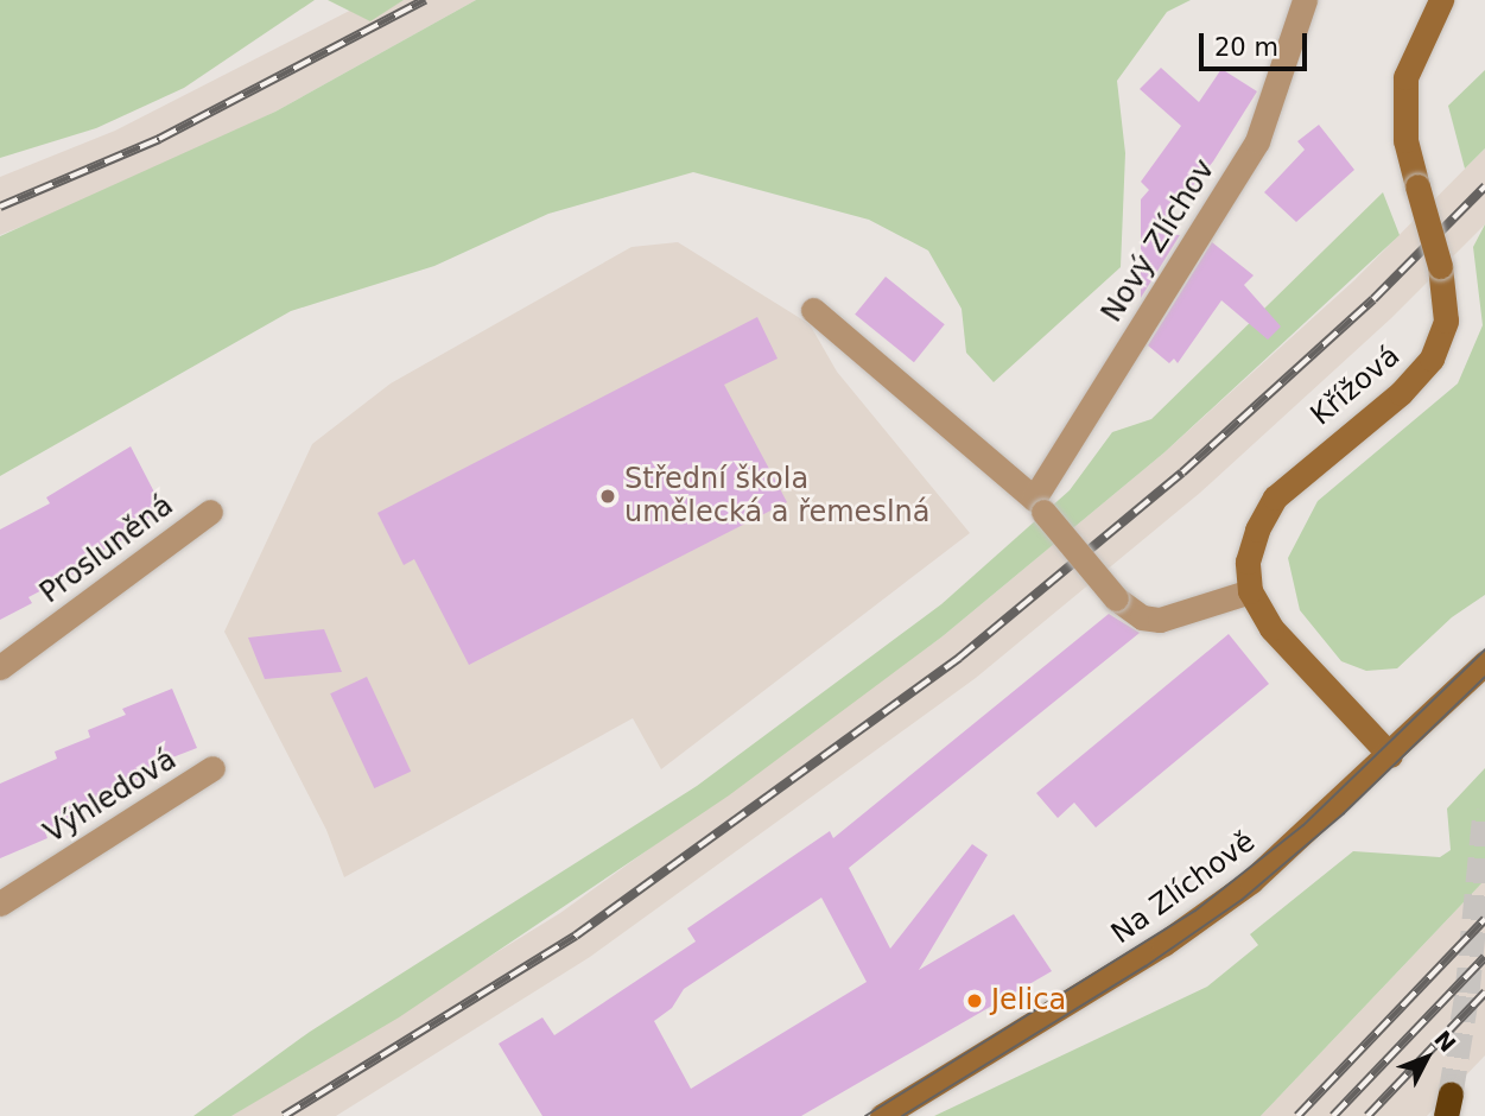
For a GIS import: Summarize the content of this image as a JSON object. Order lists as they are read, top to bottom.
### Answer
{
  "streets": {
    "street": [
      "Nový Zlíchov",
      "Křížová",
      "Prosluněná",
      "Výhledová",
      "Na Zlíchově"
    ]
  },
  "places": ["Střední škola umělecká a řemeslná", "Jelica"],
  "scale_bar": "20 m",
  "north": "top right"
}
